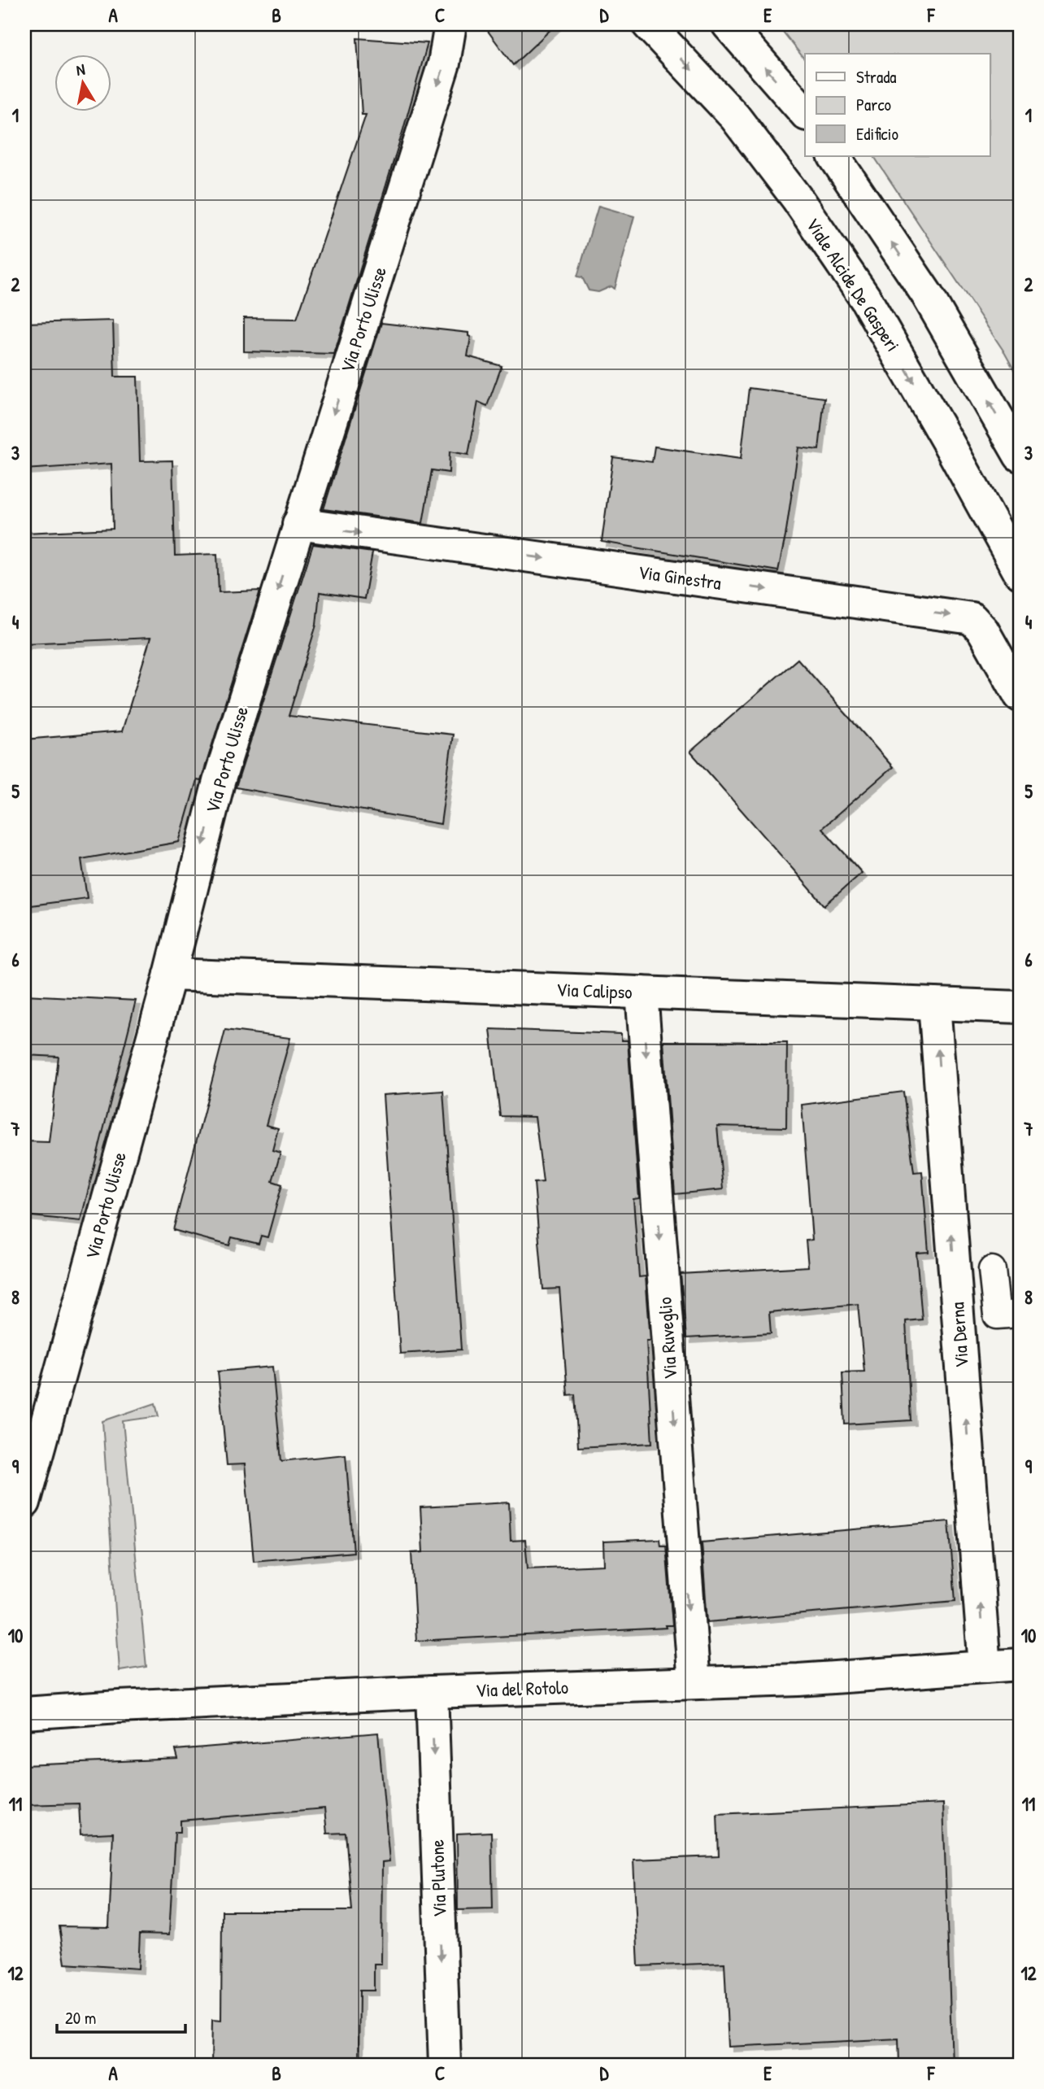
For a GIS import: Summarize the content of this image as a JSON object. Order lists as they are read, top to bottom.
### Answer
{
  "streets": {
    "street": [
      "Viale Alcide De Gasperi",
      "Via Porto Ulisse",
      "Via Ginestra",
      "Via Calipso",
      "Via Derna",
      "Via Ruveglio",
      "Via del Rotolo",
      "Via Plutone"
    ]
  },
  "crossings": [
    ["Via Porto Ulisse", "Via Ginestra"],
    ["Via Porto Ulisse", "Via Calipso"],
    ["Via Calipso", "Via Derna"],
    ["Via Calipso", "Via Ruveglio"],
    ["Via Derna", "Via del Rotolo"],
    ["Via Ruveglio", "Via del Rotolo"],
    ["Via del Rotolo", "Via Plutone"]
  ],
  "one_way": [
    "Via Porto Ulisse",
    "Via Ginestra",
    "Via Derna",
    "Via Ruveglio",
    "Via Plutone"
  ],
  "legend": ["Strada", "Parco", "Edificio"],
  "scale_bar": "20 m",
  "north": "top",
  "grid": {
    "columns": [
      "A",
      "B",
      "C",
      "D",
      "E",
      "F"
    ],
    "rows": [
      "1",
      "2",
      "3",
      "4",
      "5",
      "6",
      "7",
      "8",
      "9",
      "10",
      "11",
      "12"
    ]
  }
}
